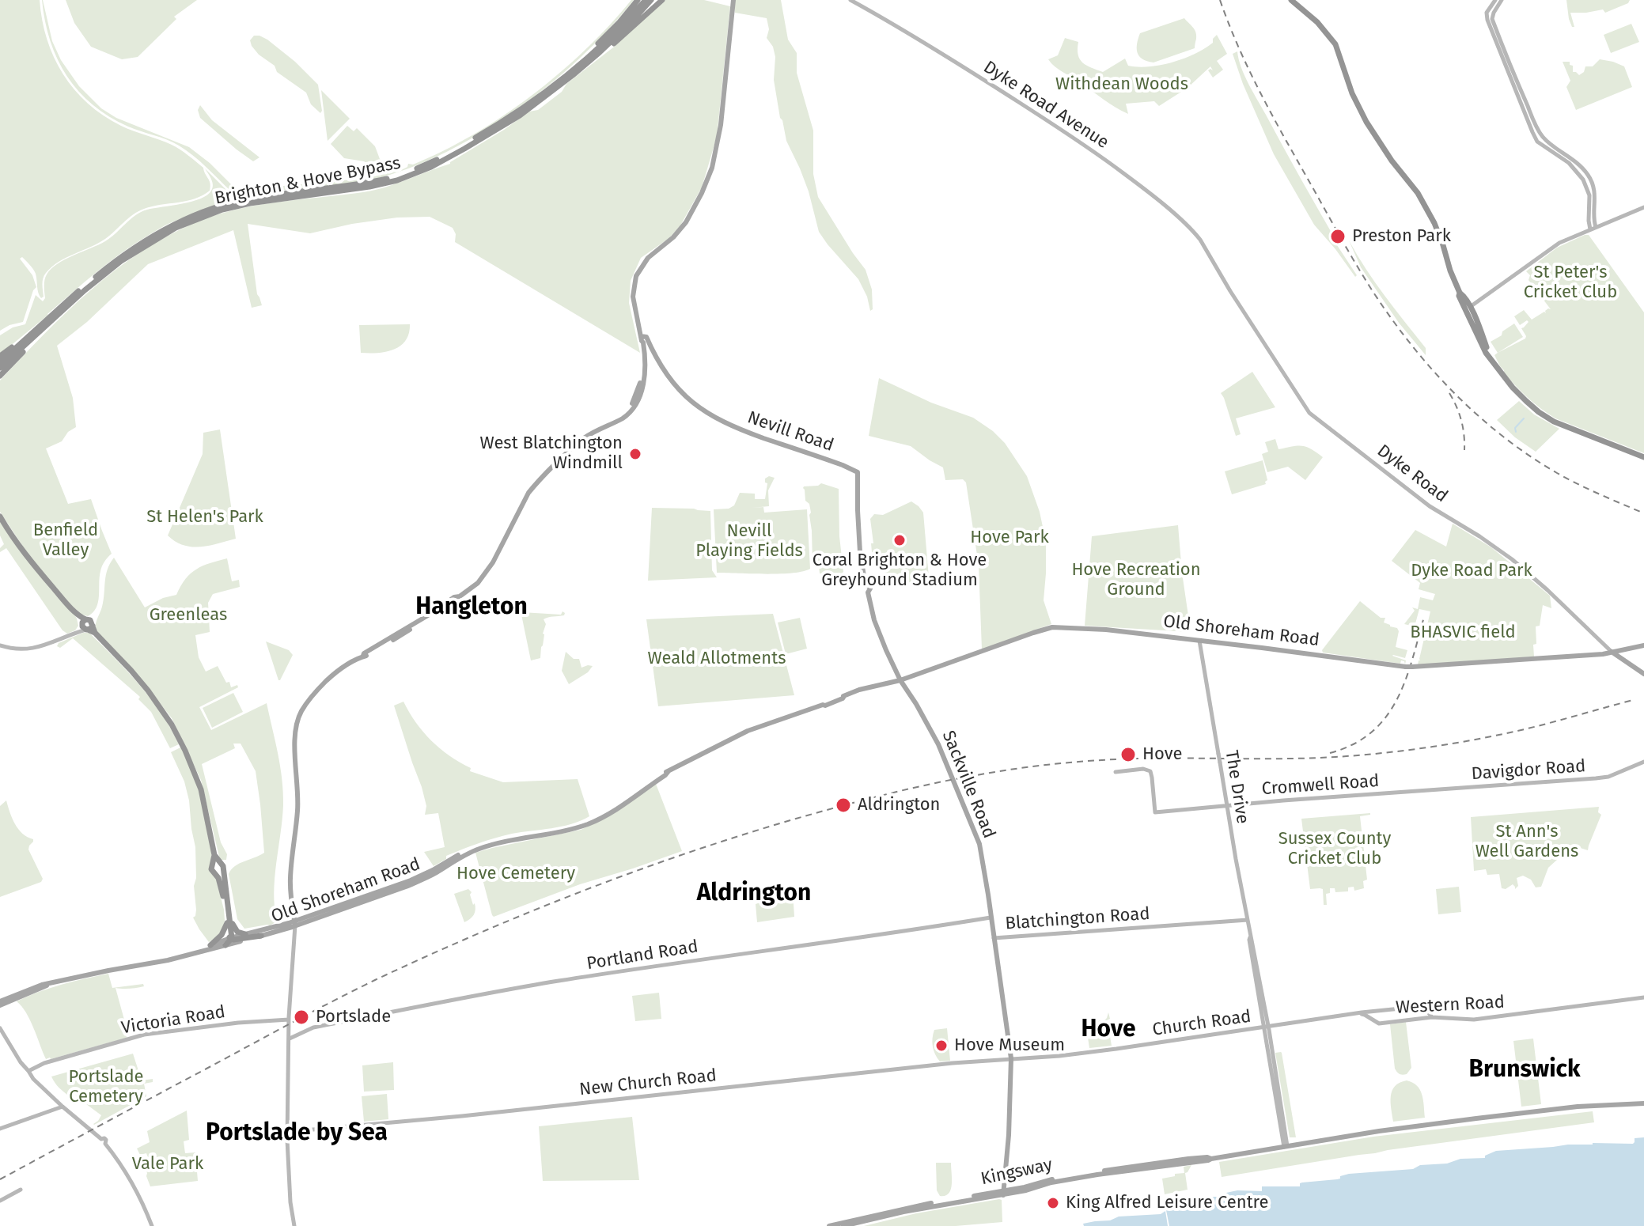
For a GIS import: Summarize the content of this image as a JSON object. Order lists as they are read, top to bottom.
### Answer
{
  "streets": {
    "highway": ["Brighton & Hove Bypass"],
    "main road": [
      "Dyke Road Avenue",
      "Nevill Road",
      "Dyke Road",
      "Old Shoreham Road",
      "Davigdor Road",
      "Sackville Road",
      "Cromwell Road",
      "The Drive",
      "Blatchington Road",
      "Portland Road",
      "Western Road",
      "Victoria Road",
      "Church Road",
      "New Church Road",
      "Kingsway"
    ]
  },
  "crossings": [
    ["Dyke Road Avenue", "Dyke Road"],
    ["Nevill Road", "Old Shoreham Road"],
    ["Nevill Road", "Sackville Road"],
    ["Dyke Road", "Old Shoreham Road"],
    ["Old Shoreham Road", "Sackville Road"],
    ["Old Shoreham Road", "The Drive"],
    ["Davigdor Road", "Cromwell Road"],
    ["Sackville Road", "Blatchington Road"],
    ["Sackville Road", "Portland Road"],
    ["Sackville Road", "Church Road"],
    ["Sackville Road", "New Church Road"],
    ["Sackville Road", "Kingsway"],
    ["Cromwell Road", "The Drive"],
    ["The Drive", "Blatchington Road"],
    ["The Drive", "Church Road"],
    ["Western Road", "Church Road"],
    ["Church Road", "New Church Road"]
  ],
  "districts": [
    "Hangleton",
    "Aldrington",
    "Hove",
    "Brunswick",
    "Portslade by Sea"
  ],
  "parks": [
    "Withdean Woods",
    "St Peter's Cricket Club",
    "St Helen's Park",
    "Benfield Valley",
    "Nevill Playing Fields",
    "Hove Park",
    "Hove Recreation Ground",
    "Dyke Road Park",
    "Greenleas",
    "BHASVIC field",
    "Weald Allotments",
    "St Ann's Well Gardens",
    "Sussex County Cricket Club",
    "Hove Cemetery",
    "Portslade Cemetery",
    "Vale Park"
  ],
  "places": [
    "Preston Park",
    "West Blatchington Windmill",
    "Coral Brighton & Hove Greyhound Stadium",
    "Hove",
    "Aldrington",
    "Portslade",
    "Hove Museum",
    "King Alfred Leisure Centre"
  ]
}
